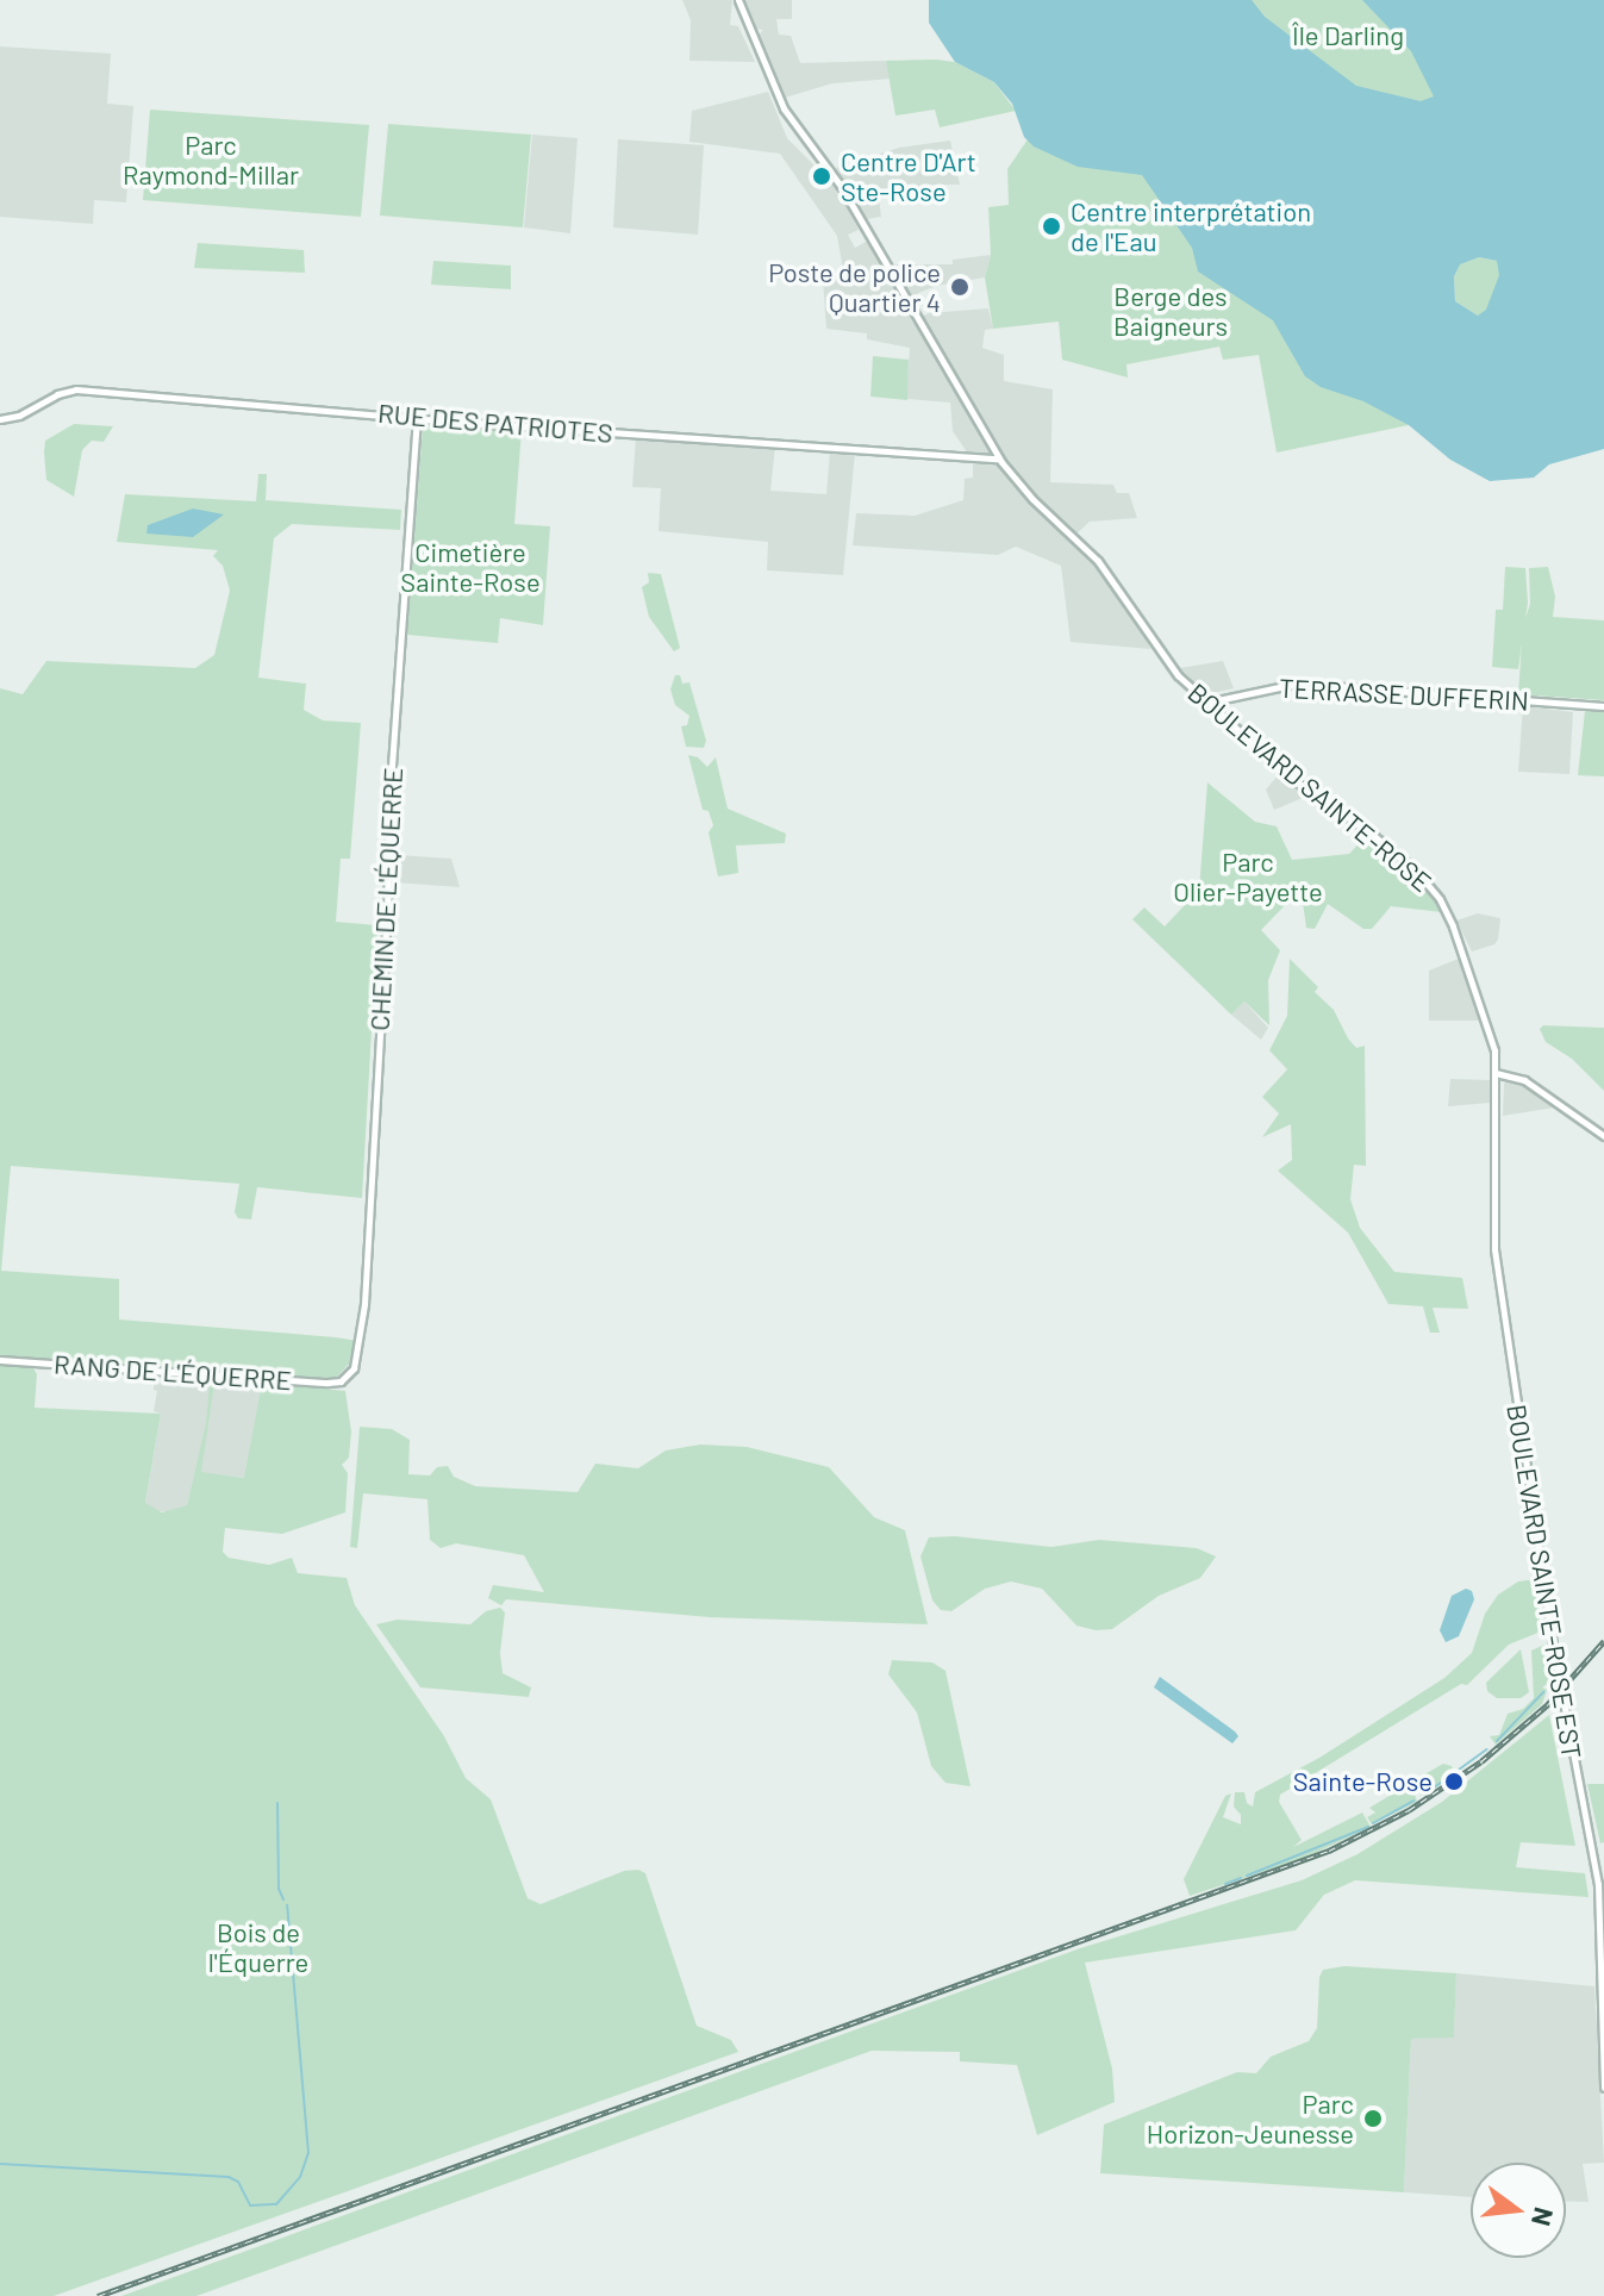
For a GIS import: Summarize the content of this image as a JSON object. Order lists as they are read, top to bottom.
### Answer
{
  "streets": {
    "street": [
      "RUE DES PATRIOTES",
      "TERRASSE DUFFERIN",
      "BOULEVARD SAINTE-ROSE",
      "CHEMIN DE L'ÉQUERRE",
      "RANG DE L'ÉQUERRE",
      "BOULEVARD SAINTE-ROSE EST"
    ]
  },
  "crossings": [
    ["RUE DES PATRIOTES", "BOULEVARD SAINTE-ROSE"],
    ["RUE DES PATRIOTES", "CHEMIN DE L'ÉQUERRE"],
    ["TERRASSE DUFFERIN", "BOULEVARD SAINTE-ROSE"],
    ["BOULEVARD SAINTE-ROSE", "BOULEVARD SAINTE-ROSE EST"],
    ["CHEMIN DE L'ÉQUERRE", "RANG DE L'ÉQUERRE"]
  ],
  "parks": [
    "Île Darling",
    "Parc Raymond-Millar",
    "Berge des Baigneurs",
    "Cimetière Sainte-Rose",
    "Parc Olier-Payette",
    "Bois de l'Équerre"
  ],
  "places": [
    "Centre D'Art Ste-Rose",
    "Centre interprétation de l'Eau",
    "Poste de police Quartier 4",
    "Sainte-Rose",
    "Parc Horizon-Jeunesse"
  ],
  "north": "right"
}
